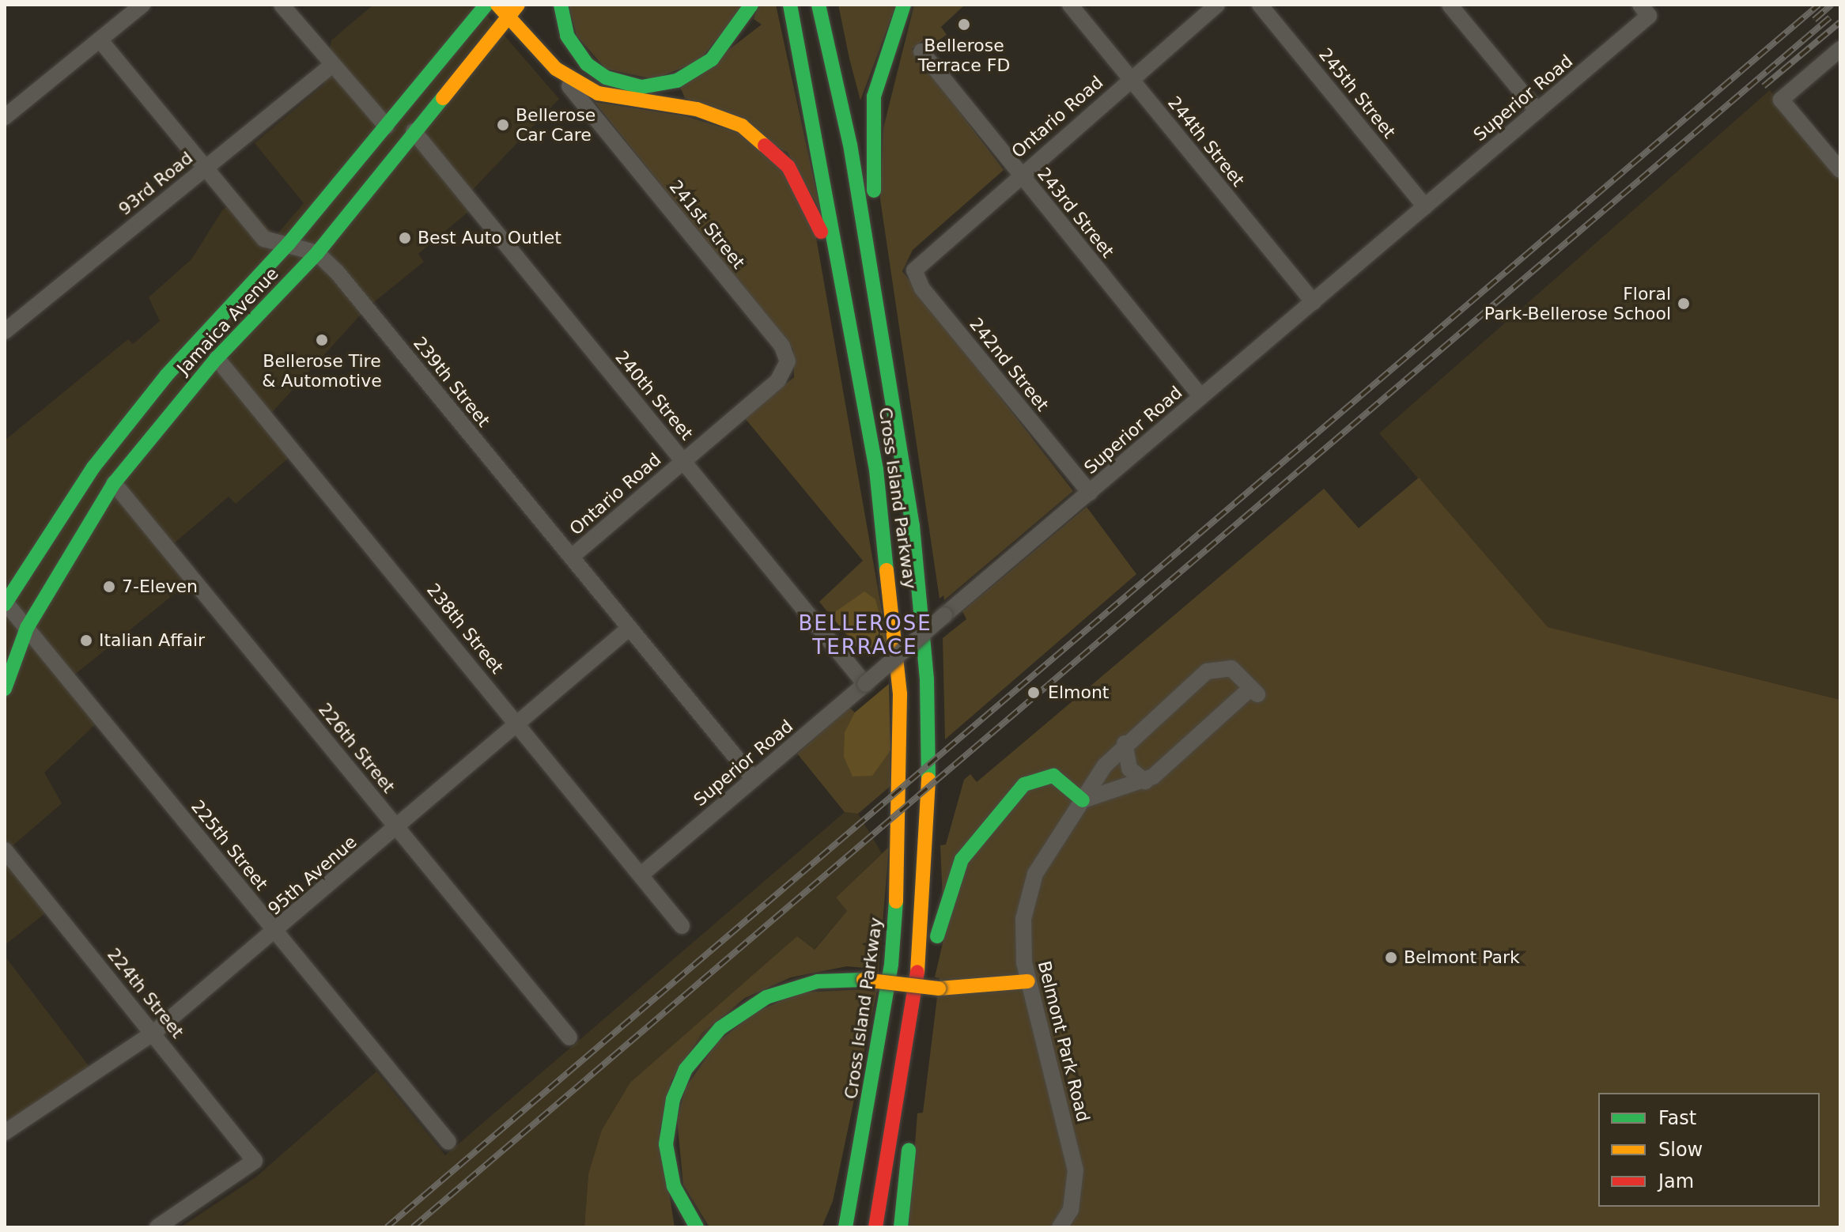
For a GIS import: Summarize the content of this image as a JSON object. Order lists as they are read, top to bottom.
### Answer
{
  "streets": {
    "main road": ["241st Street", "Jamaica Avenue", "Cross Island Parkway"],
    "street": [
      "245th Street",
      "Superior Road",
      "Ontario Road",
      "244th Street",
      "93rd Road",
      "243rd Street",
      "242nd Street",
      "239th Street",
      "240th Street",
      "238th Street",
      "226th Street",
      "225th Street",
      "95th Avenue",
      "224th Street",
      "Belmont Park Road"
    ]
  },
  "crossings": [
    ["245th Street", "Superior Road"],
    ["Superior Road", "244th Street"],
    ["Superior Road", "243rd Street"],
    ["Superior Road", "242nd Street"],
    ["Superior Road", "239th Street"],
    ["Superior Road", "240th Street"],
    ["Superior Road", "238th Street"],
    ["Ontario Road", "244th Street"],
    ["Ontario Road", "243rd Street"],
    ["Ontario Road", "241st Street"],
    ["Ontario Road", "242nd Street"],
    ["Ontario Road", "239th Street"],
    ["Ontario Road", "240th Street"],
    ["241st Street", "Jamaica Avenue"],
    ["241st Street", "240th Street"],
    ["Jamaica Avenue", "239th Street"],
    ["Jamaica Avenue", "240th Street"],
    ["Jamaica Avenue", "238th Street"],
    ["Jamaica Avenue", "226th Street"],
    ["Jamaica Avenue", "225th Street"],
    ["239th Street", "95th Avenue"],
    ["238th Street", "95th Avenue"],
    ["226th Street", "95th Avenue"],
    ["225th Street", "95th Avenue"],
    ["95th Avenue", "224th Street"]
  ],
  "districts": ["BELLEROSE TERRACE"],
  "places": [
    "Bellerose Terrace FD",
    "Bellerose Car Care",
    "Best Auto Outlet",
    "Floral Park-Bellerose School",
    "Bellerose Tire & Automotive",
    "7-Eleven",
    "Italian Affair",
    "Elmont",
    "Belmont Park"
  ],
  "legend": ["Fast", "Slow", "Jam"]
}
